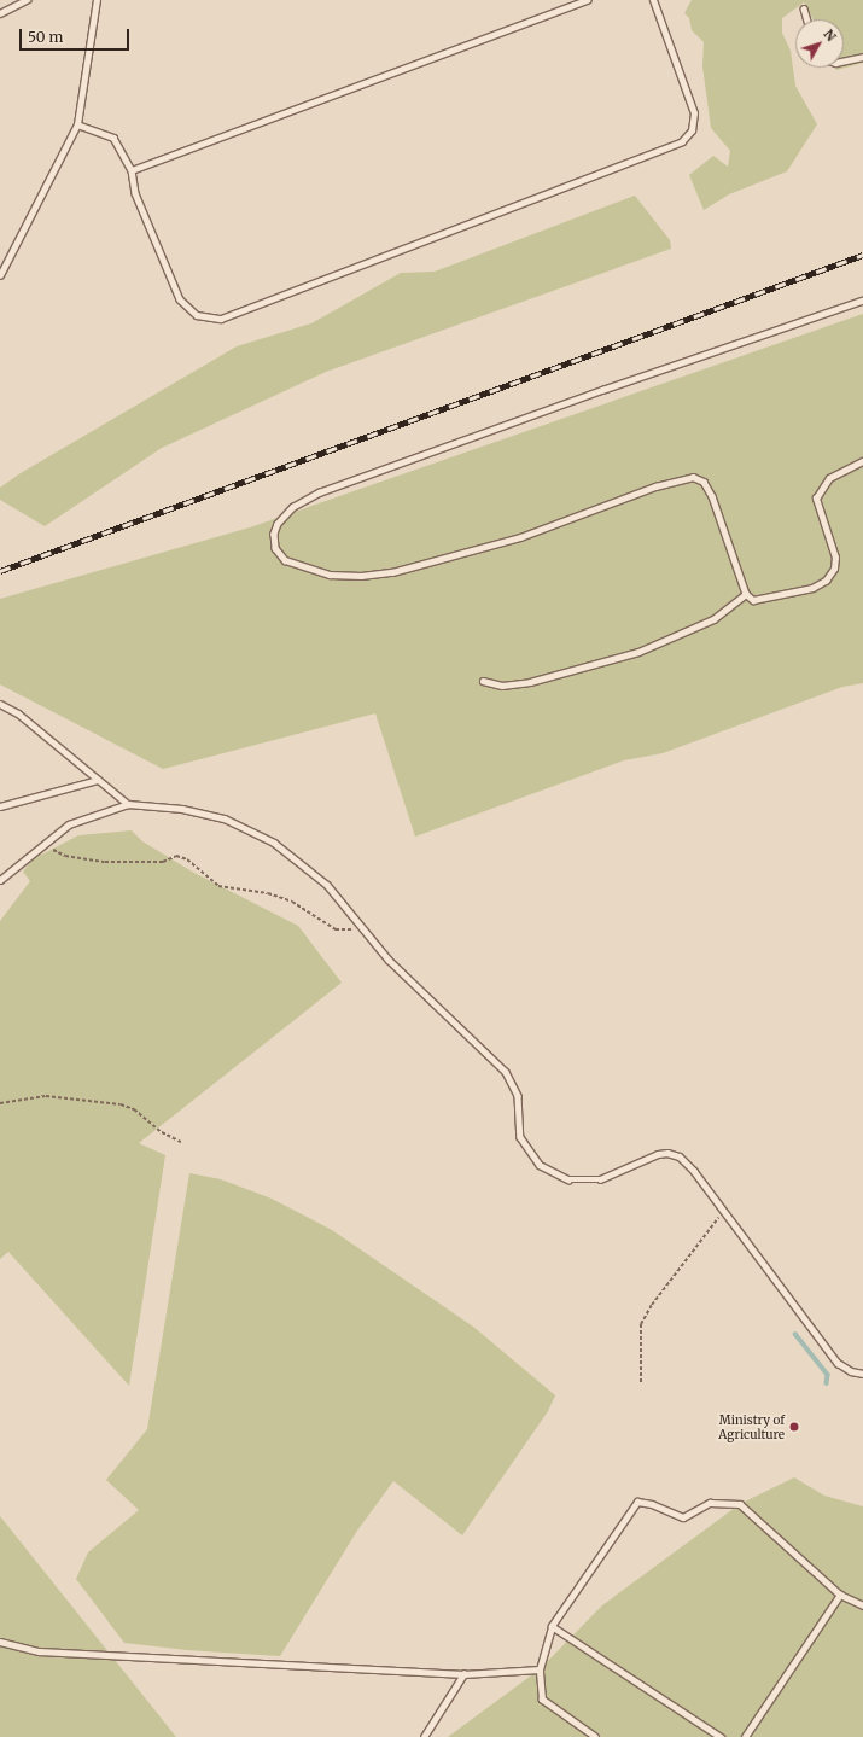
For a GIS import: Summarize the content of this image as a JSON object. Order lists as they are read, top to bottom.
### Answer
{
  "places": ["Ministry of Agriculture"],
  "scale_bar": "50 m",
  "north": "top right"
}
